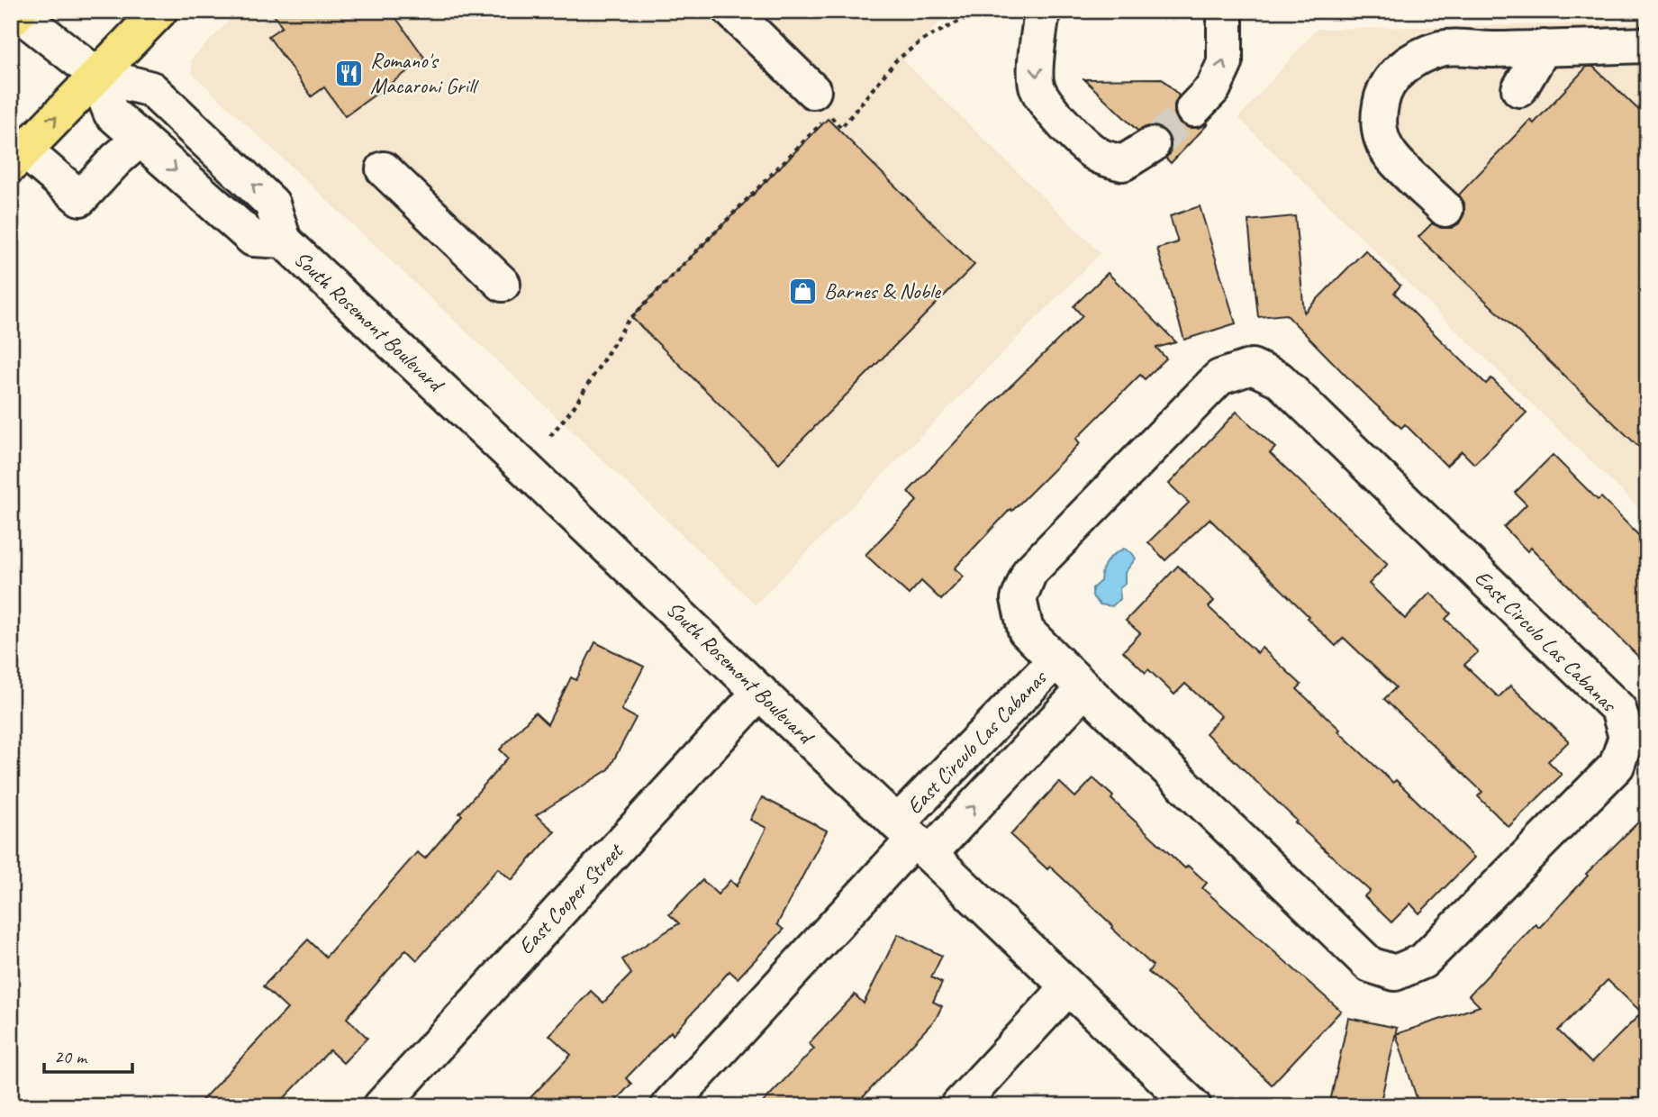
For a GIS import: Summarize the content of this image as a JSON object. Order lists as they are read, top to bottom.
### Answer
{
  "streets": {
    "street": ["South Rosemont Boulevard", "East Circulo Las Cabanas", "East Cooper Street"]
  },
  "crossings": [
    ["South Rosemont Boulevard", "East Circulo Las Cabanas"],
    ["South Rosemont Boulevard", "East Cooper Street"]
  ],
  "places": {
    "restaurant": ["Romano's Macaroni Grill"],
    "shop": ["Barnes & Noble"]
  },
  "scale_bar": "20 m"
}
